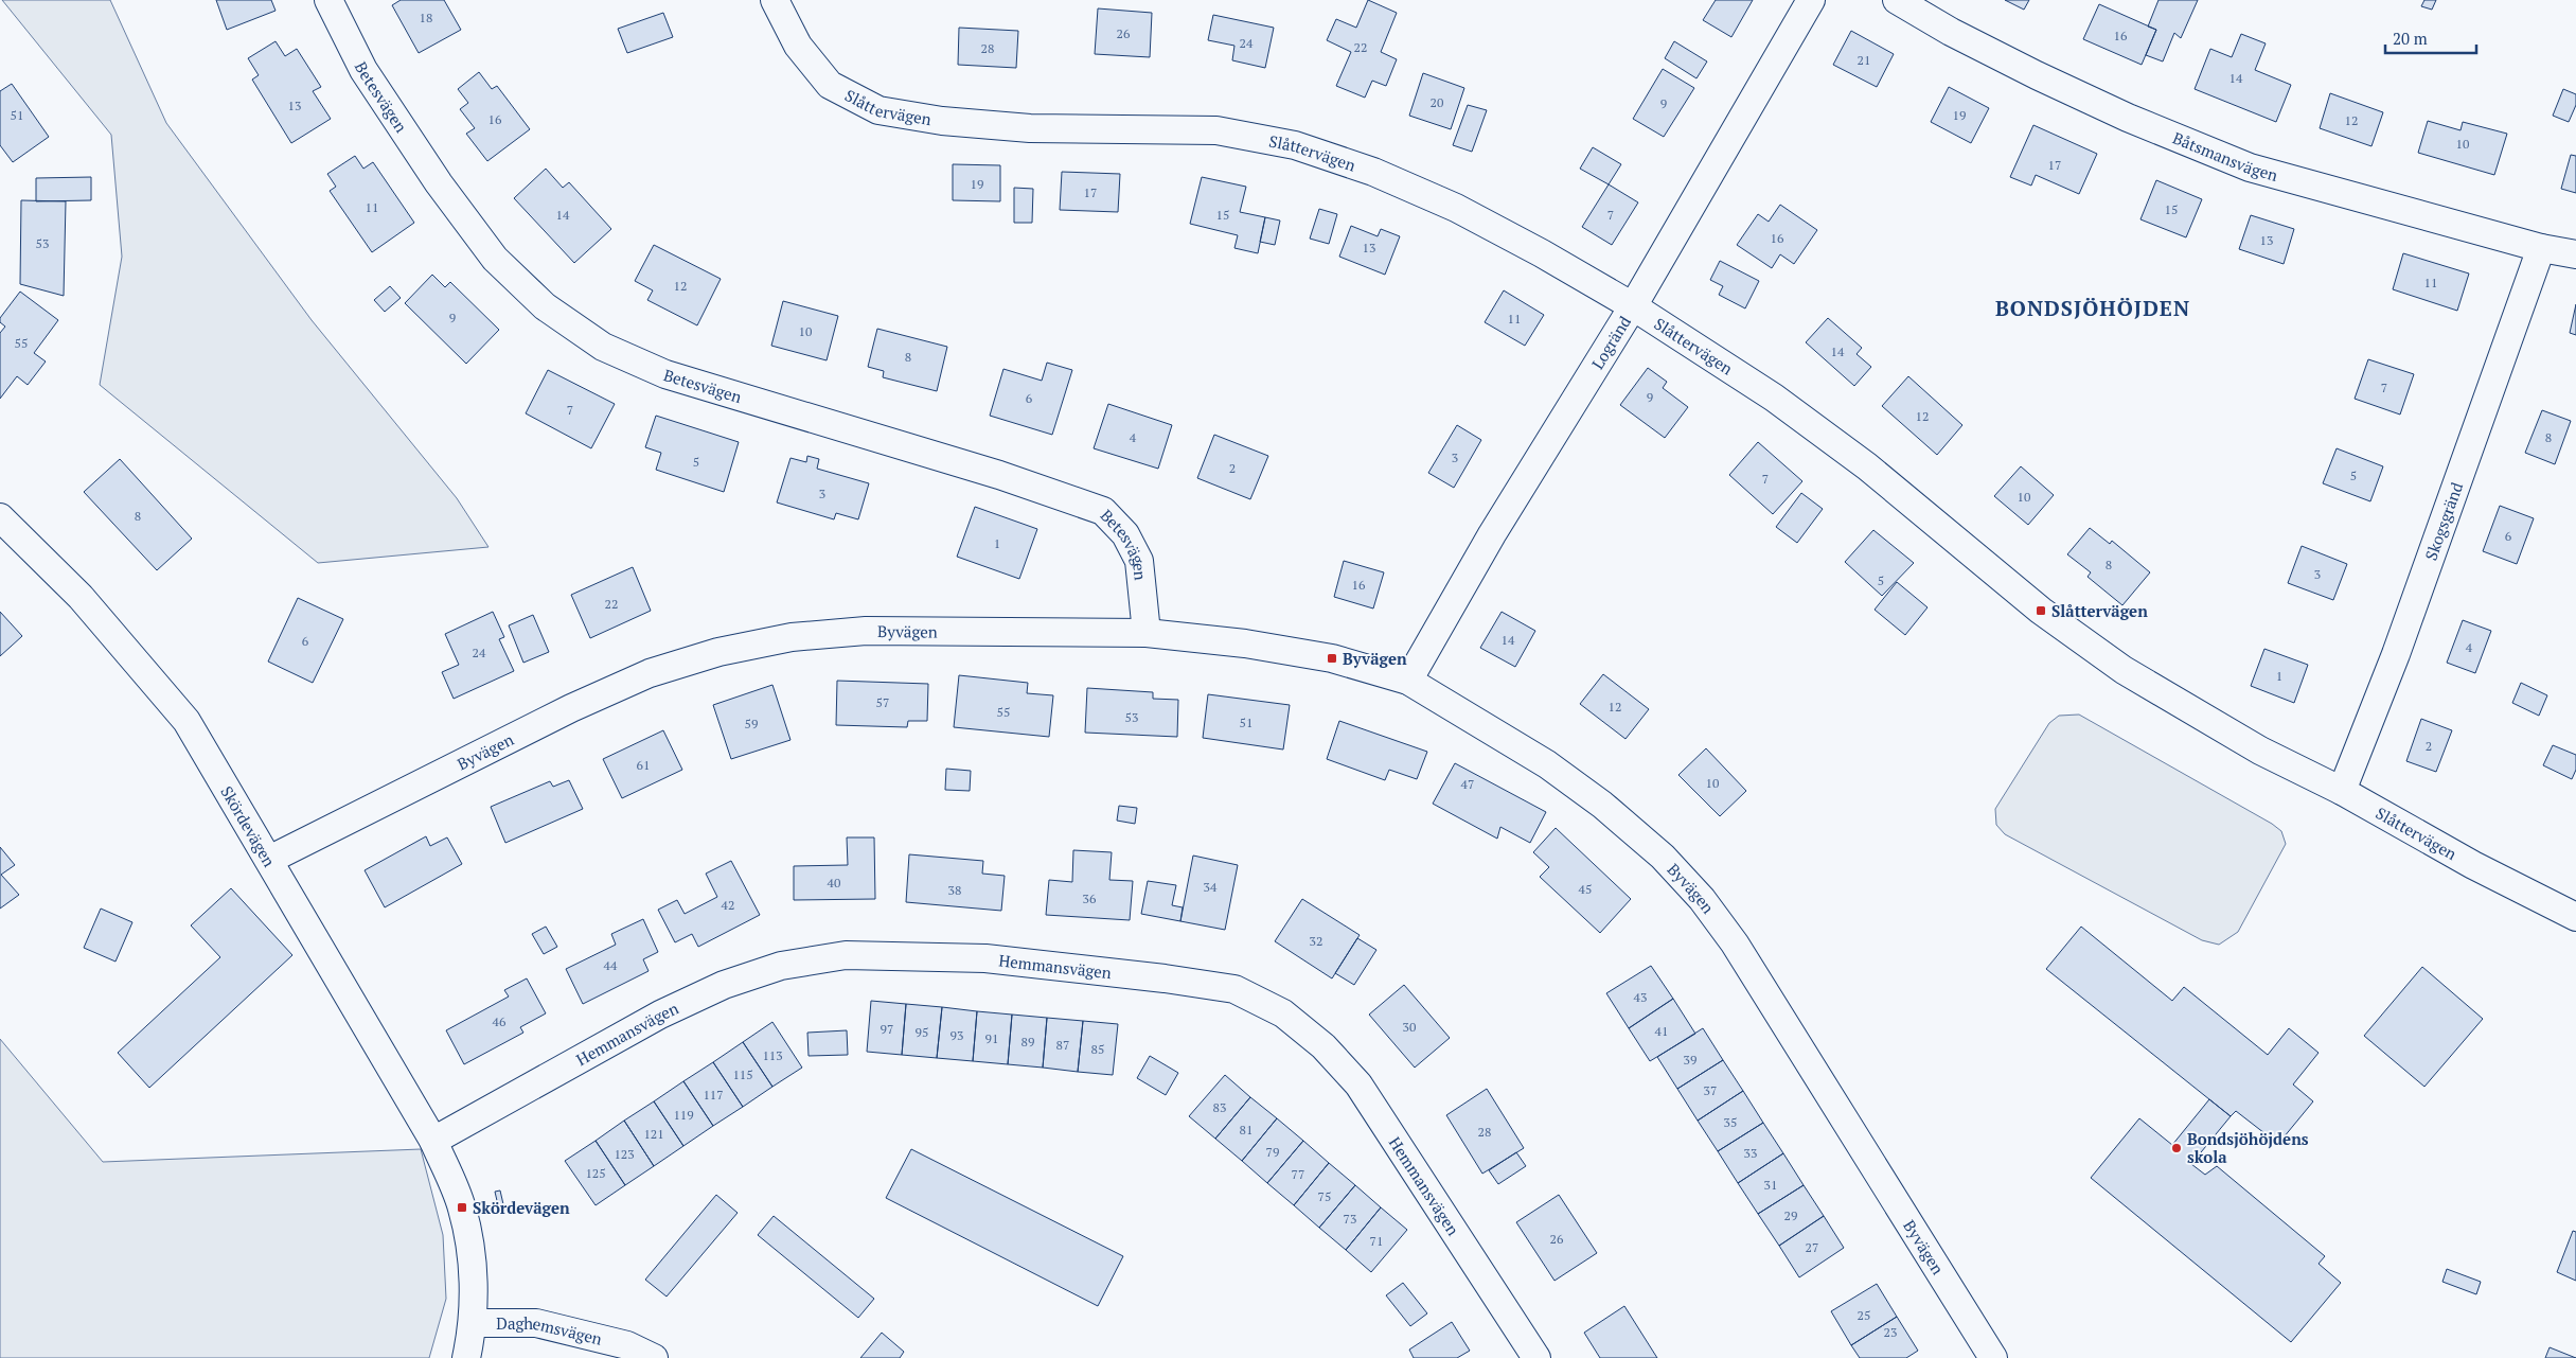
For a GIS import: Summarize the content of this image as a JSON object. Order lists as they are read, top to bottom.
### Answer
{
  "streets": {
    "street": [
      "Betesvägen",
      "Slåttervägen",
      "Båtsmansvägen",
      "Logränd",
      "Skogsgränd",
      "Byvägen",
      "Skördevägen",
      "Hemmansvägen",
      "Daghemsvägen"
    ]
  },
  "crossings": [
    ["Betesvägen", "Byvägen"],
    ["Slåttervägen", "Logränd"],
    ["Slåttervägen", "Skogsgränd"],
    ["Båtsmansvägen", "Skogsgränd"],
    ["Logränd", "Byvägen"],
    ["Byvägen", "Skördevägen"],
    ["Skördevägen", "Hemmansvägen"],
    ["Skördevägen", "Daghemsvägen"]
  ],
  "districts": ["BONDSJÖHÖJDEN"],
  "places": {
    "transit": ["Slåttervägen", "Byvägen", "Skördevägen"],
    "other": ["Bondsjöhöjdens skola"]
  },
  "house_numbers": [
    "18",
    "26",
    "16",
    "24",
    "22",
    "28",
    "21",
    "14",
    "20",
    "9",
    "13",
    "51",
    "19",
    "16",
    "12",
    "10",
    "17",
    "19",
    "17",
    "11",
    "15",
    "14",
    "15",
    "7",
    "16",
    "13",
    "53",
    "13",
    "11",
    "12",
    "9",
    "11",
    "10",
    "55",
    "14",
    "8",
    "7",
    "9",
    "6",
    "7",
    "12",
    "4",
    "8",
    "3",
    "5",
    "2",
    "5",
    "7",
    "3",
    "10",
    "8",
    "6",
    "1",
    "8",
    "3",
    "5",
    "16",
    "22",
    "14",
    "6",
    "4",
    "24",
    "1",
    "57",
    "12",
    "55",
    "53",
    "51",
    "59",
    "2",
    "61",
    "10",
    "47",
    "40",
    "34",
    "45",
    "38",
    "36",
    "42",
    "32",
    "44",
    "43",
    "46",
    "30",
    "97",
    "41",
    "95",
    "93",
    "91",
    "89",
    "87",
    "85",
    "113",
    "39",
    "115",
    "37",
    "117",
    "83",
    "119",
    "35",
    "81",
    "28",
    "121",
    "79",
    "33",
    "123",
    "125",
    "77",
    "31",
    "75",
    "29",
    "73",
    "26",
    "71",
    "27",
    "25",
    "23"
  ],
  "scale_bar": "20 m"
}
